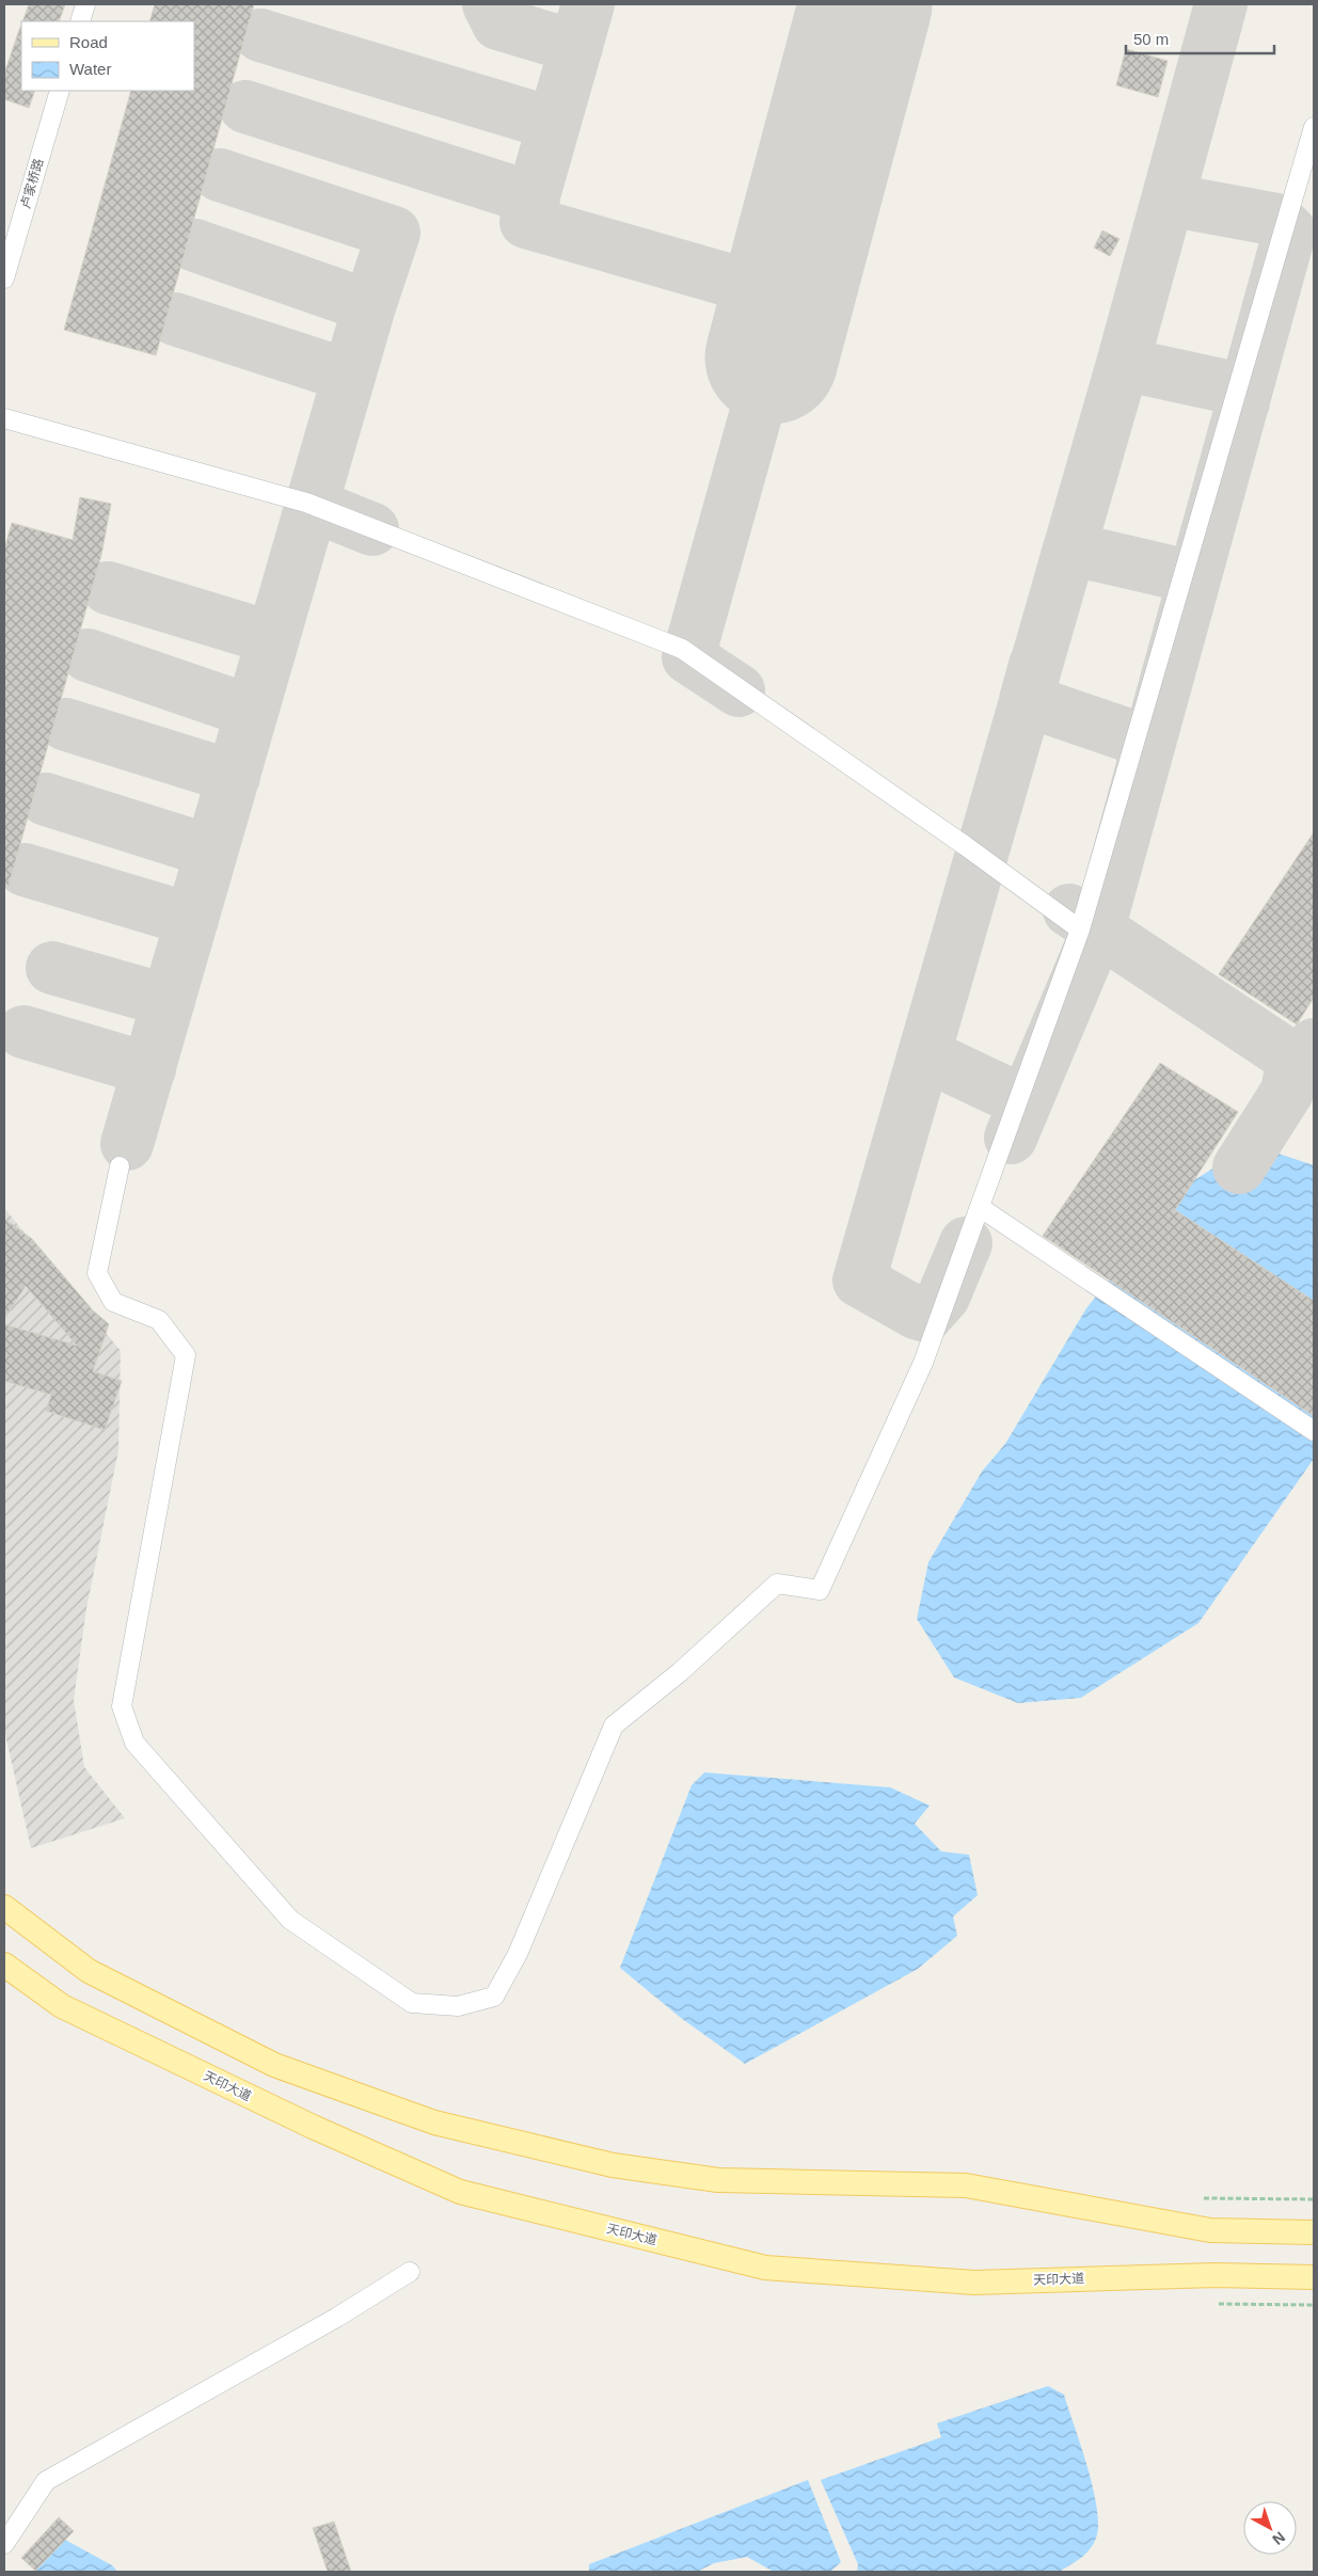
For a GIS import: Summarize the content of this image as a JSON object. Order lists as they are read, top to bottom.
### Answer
{
  "streets": {
    "main road": ["天印大道"],
    "street": ["卢家桥路"]
  },
  "legend": ["Road", "Water"],
  "scale_bar": "50 m",
  "north": "bottom right"
}
